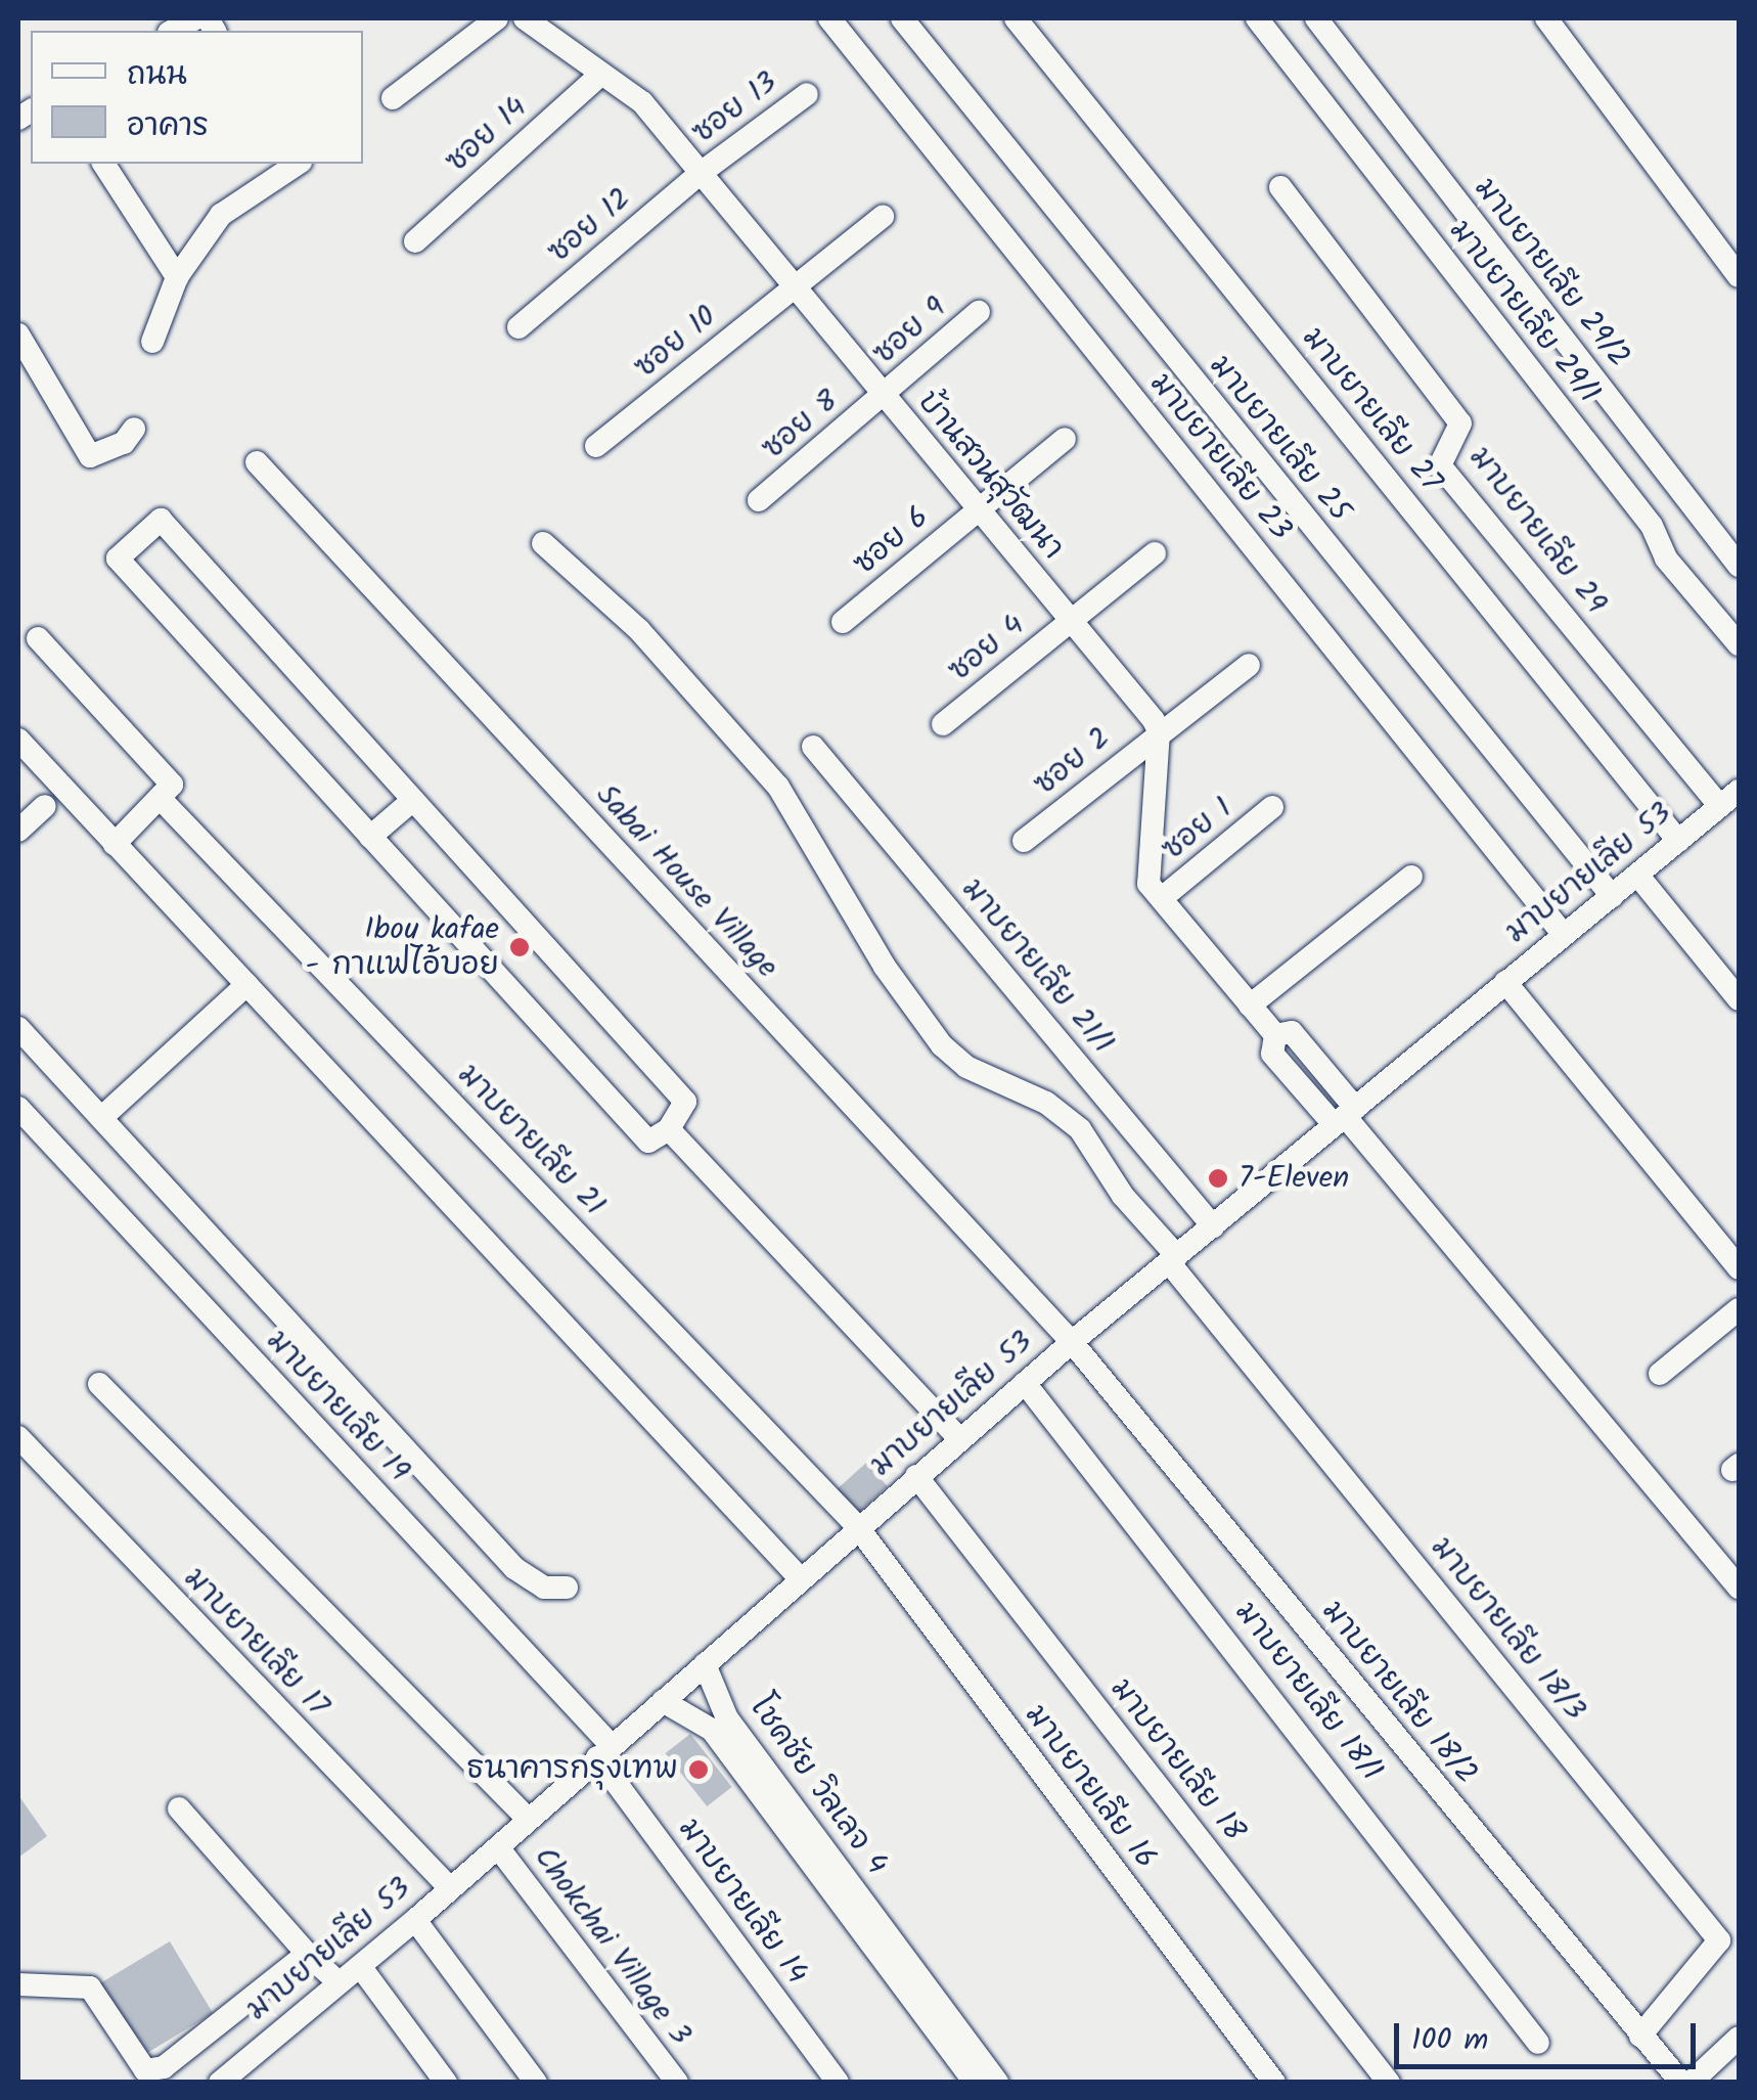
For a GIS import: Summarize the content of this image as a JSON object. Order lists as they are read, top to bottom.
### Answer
{
  "streets": {
    "street": [
      "ซอย 13",
      "ซอย 14",
      "ซอย 12",
      "มาบยายเลีย 29/2",
      "มาบยายเลีย 29/1",
      "ซอย 9",
      "ซอย 10",
      "มาบยายเลีย 27",
      "ซอย 8",
      "มาบยายเลีย 25",
      "มาบยายเลีย 23",
      "บ้านสวนสุวัฒนา",
      "มาบยายเลีย 29",
      "ซอย 6",
      "ซอย 4",
      "ซอย 2",
      "ซอย 1",
      "มาบยายเลีย 53",
      "Sabai House Village",
      "มาบยายเลีย 21/1",
      "มาบยายเลีย 21",
      "มาบยายเลีย 19",
      "มาบยายเลีย 18/3",
      "มาบยายเลีย 17",
      "มาบยายเลีย 18/1",
      "มาบยายเลีย 18/2",
      "มาบยายเลีย 18",
      "โชคชัย วิลเลจ 4",
      "มาบยายเลีย 16",
      "มาบยายเลีย 14",
      "Chokchai Village 3"
    ]
  },
  "crossings": [
    ["ซอย 13", "ซอย 12"],
    ["ซอย 13", "บ้านสวนสุวัฒนา"],
    ["ซอย 14", "บ้านสวนสุวัฒนา"],
    ["ซอย 12", "บ้านสวนสุวัฒนา"],
    ["ซอย 9", "ซอย 8"],
    ["ซอย 9", "บ้านสวนสุวัฒนา"],
    ["ซอย 10", "บ้านสวนสุวัฒนา"],
    ["มาบยายเลีย 27", "มาบยายเลีย 53"],
    ["ซอย 8", "บ้านสวนสุวัฒนา"],
    ["มาบยายเลีย 25", "มาบยายเลีย 53"],
    ["มาบยายเลีย 23", "มาบยายเลีย 53"],
    ["บ้านสวนสุวัฒนา", "ซอย 6"],
    ["บ้านสวนสุวัฒนา", "ซอย 4"],
    ["บ้านสวนสุวัฒนา", "ซอย 2"],
    ["มาบยายเลีย 29", "มาบยายเลีย 53"],
    ["มาบยายเลีย 53", "Sabai House Village"],
    ["มาบยายเลีย 53", "มาบยายเลีย 21/1"],
    ["มาบยายเลีย 53", "มาบยายเลีย 21"],
    ["มาบยายเลีย 53", "มาบยายเลีย 19"],
    ["มาบยายเลีย 53", "มาบยายเลีย 18/3"],
    ["มาบยายเลีย 53", "มาบยายเลีย 17"],
    ["มาบยายเลีย 53", "มาบยายเลีย 18/1"],
    ["มาบยายเลีย 53", "มาบยายเลีย 18/2"],
    ["มาบยายเลีย 53", "มาบยายเลีย 18"],
    ["มาบยายเลีย 53", "โชคชัย วิลเลจ 4"],
    ["มาบยายเลีย 53", "มาบยายเลีย 16"],
    ["มาบยายเลีย 53", "มาบยายเลีย 14"],
    ["มาบยายเลีย 53", "Chokchai Village 3"],
    ["Sabai House Village", "มาบยายเลีย 18/2"],
    ["มาบยายเลีย 21", "มาบยายเลีย 16"],
    ["มาบยายเลีย 19", "มาบยายเลีย 14"],
    ["มาบยายเลีย 18/3", "มาบยายเลีย 18/2"]
  ],
  "places": ["Iboy kafae - กาแฟไอ้บอย", "7-Eleven", "ธนาคารกรุงเทพ"],
  "legend": ["ถนน", "อาคาร"],
  "scale_bar": "100 m"
}
